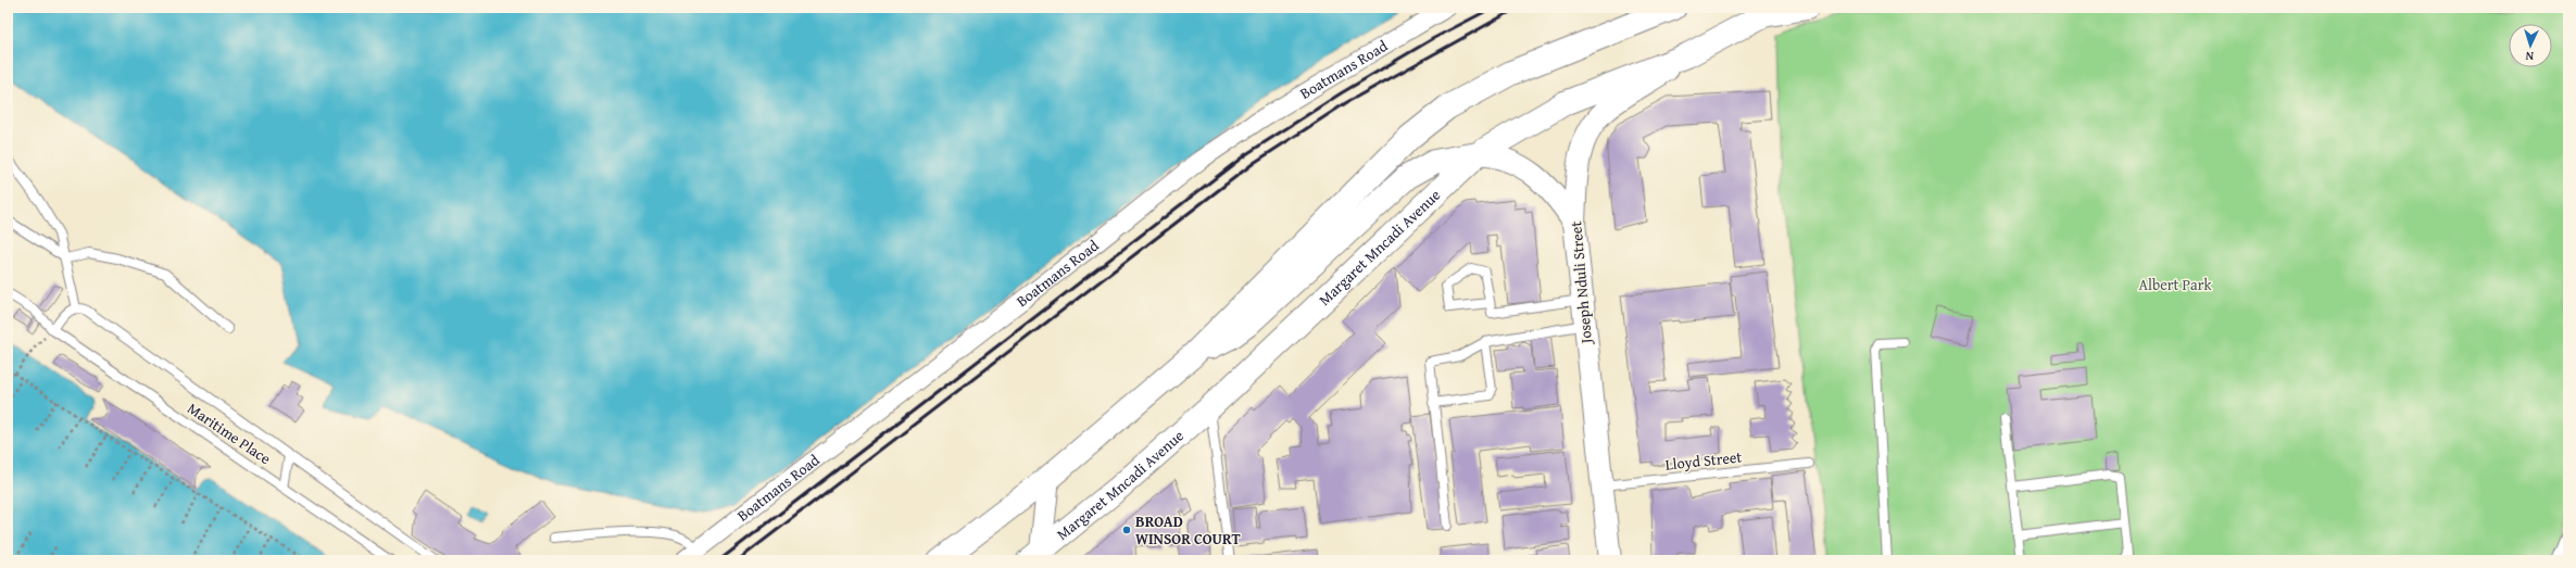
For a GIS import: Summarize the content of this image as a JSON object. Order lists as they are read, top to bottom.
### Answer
{
  "streets": {
    "main road": ["Margaret Mncadi Avenue"],
    "street": ["Boatmans Road", "Joseph Nduli Street"],
    "lane": ["Maritime Place", "Lloyd Street"]
  },
  "crossings": [
    ["Margaret Mncadi Avenue", "Joseph Nduli Street"],
    ["Joseph Nduli Street", "Lloyd Street"]
  ],
  "parks": ["Albert Park"],
  "places": ["BROAD WINSOR COURT"],
  "north": "bottom"
}
